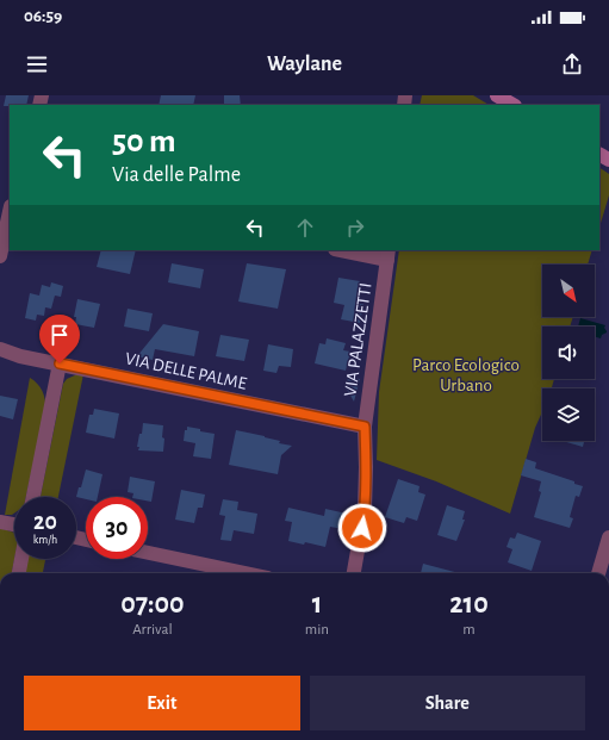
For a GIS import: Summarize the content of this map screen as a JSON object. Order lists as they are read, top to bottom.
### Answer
{
  "streets": {
    "street": ["VIA PALAZZETTI", "VIA DELLE PALME"]
  },
  "crossings": [
    ["VIA PALAZZETTI", "VIA DELLE PALME"]
  ],
  "parks": ["Parco Ecologico Urbano"],
  "north": "bottom right",
  "page": {
    "status": "06:59",
    "header": "Waylane",
    "turn": ["50 m", "Via delle Palme"],
    "speed": "20 km/h",
    "limit": "30",
    "eta": [
      "07:00",
      "Arrival",
      "1",
      "min",
      "210",
      "m"
    ],
    "buttons": ["Exit", "Share"]
  }
}
